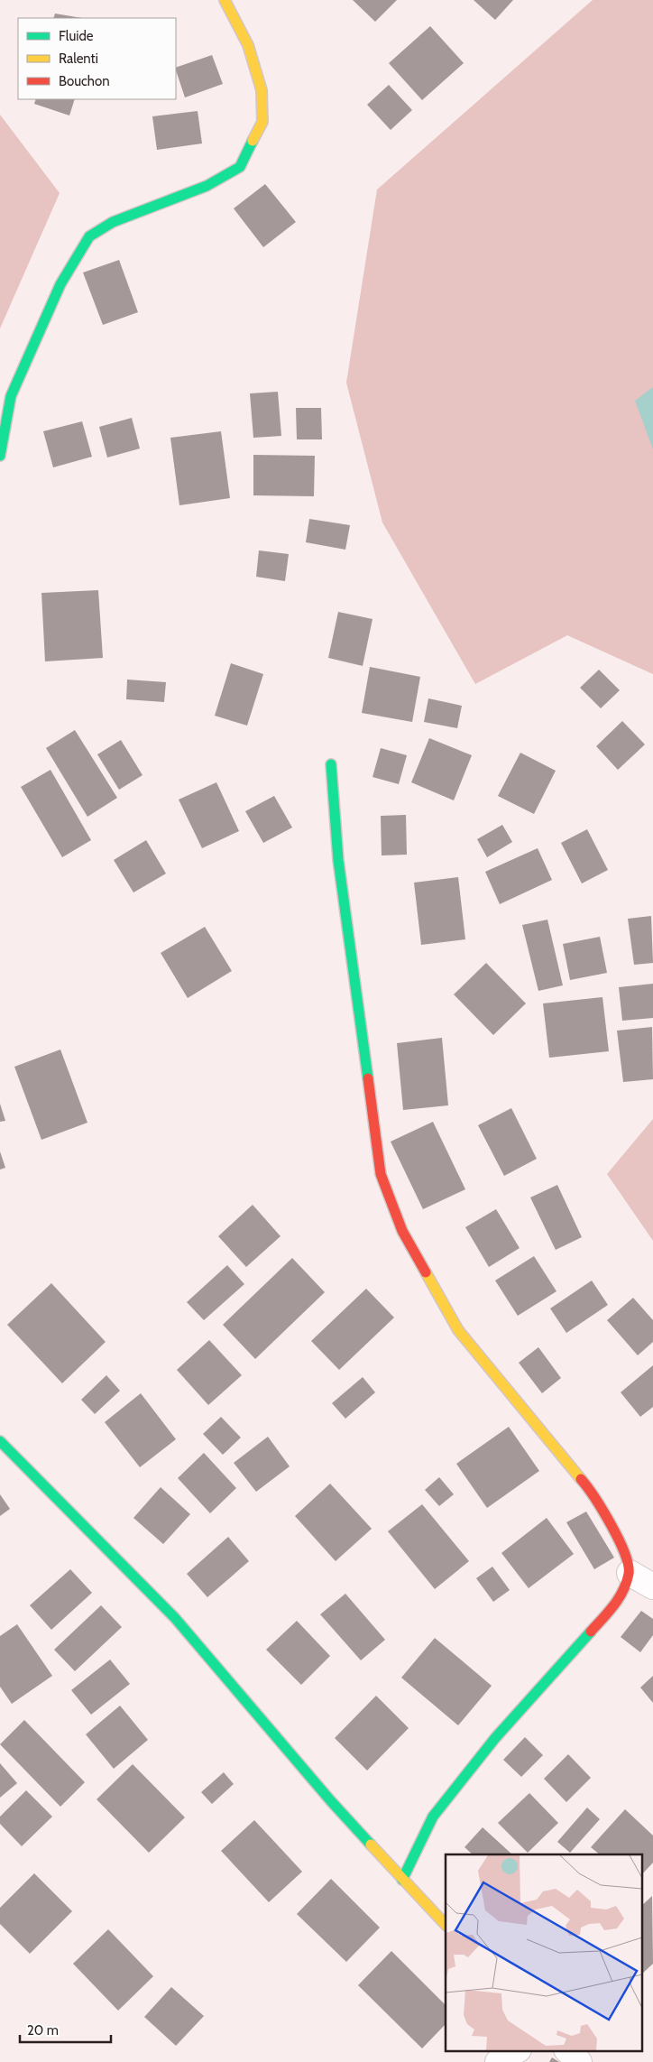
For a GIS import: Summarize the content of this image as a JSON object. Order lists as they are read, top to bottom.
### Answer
{
  "legend": ["Fluide", "Ralenti", "Bouchon"],
  "scale_bar": "20 m"
}
